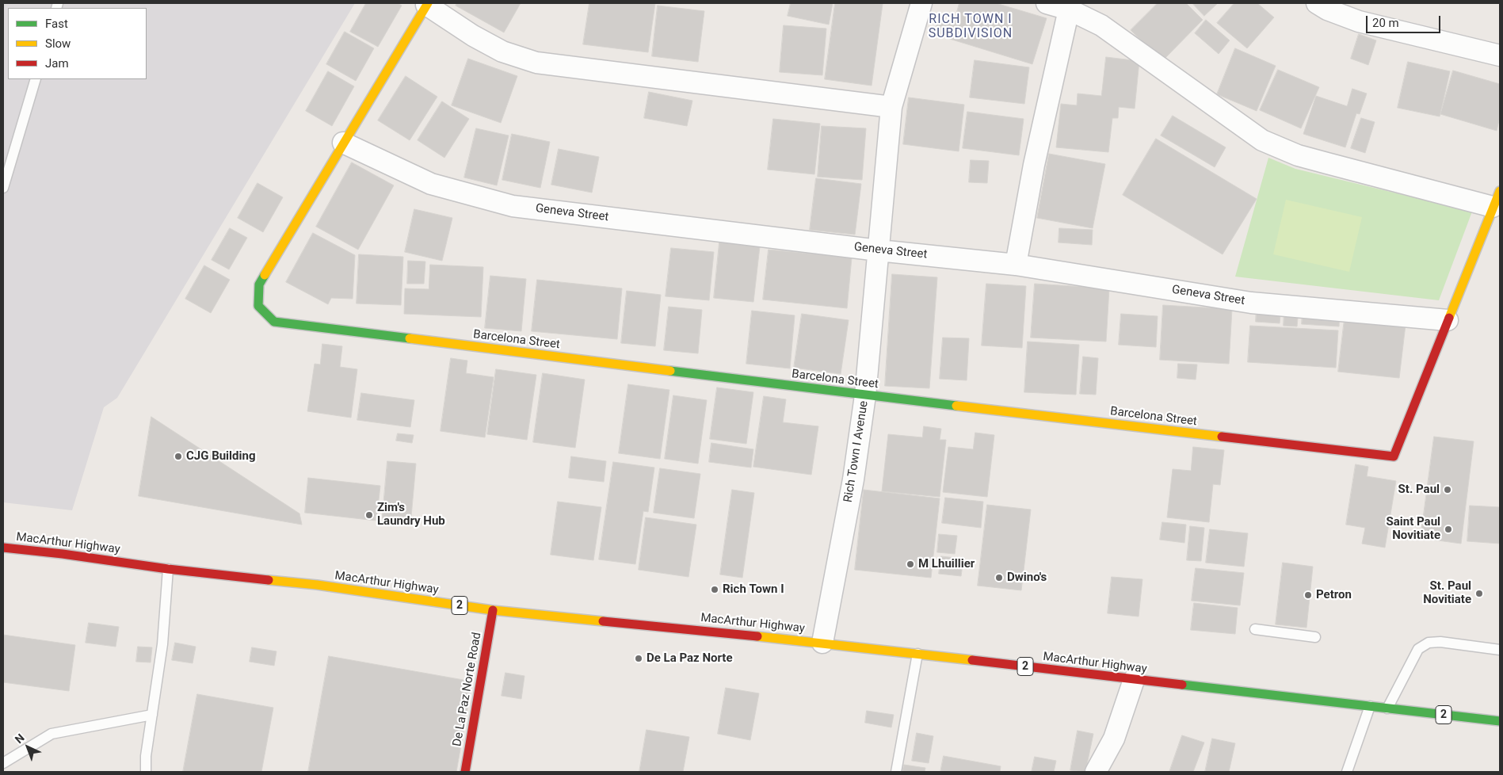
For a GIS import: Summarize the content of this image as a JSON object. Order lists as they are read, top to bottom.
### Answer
{
  "streets": {
    "main road": [
      "Barcelona Street",
      "MacArthur Highway",
      "2",
      "De La Paz Norte Road"
    ],
    "street": ["Geneva Street", "Rich Town I Avenue"]
  },
  "crossings": [
    ["Geneva Street", "Barcelona Street"],
    ["Geneva Street", "Rich Town I Avenue"],
    ["Barcelona Street", "Rich Town I Avenue"],
    ["Rich Town I Avenue", "MacArthur Highway"],
    ["MacArthur Highway", "De La Paz Norte Road"]
  ],
  "districts": ["RICH TOWN I SUBDIVISION"],
  "places": [
    "CJG Building",
    "St. Paul",
    "Zim's Laundry Hub",
    "Saint Paul Novitiate",
    "M Lhuillier",
    "Dwino's",
    "Rich Town I",
    "St. Paul Novitiate",
    "Petron",
    "De La Paz Norte"
  ],
  "legend": ["Fast", "Slow", "Jam"],
  "scale_bar": "20 m",
  "north": "top left"
}
